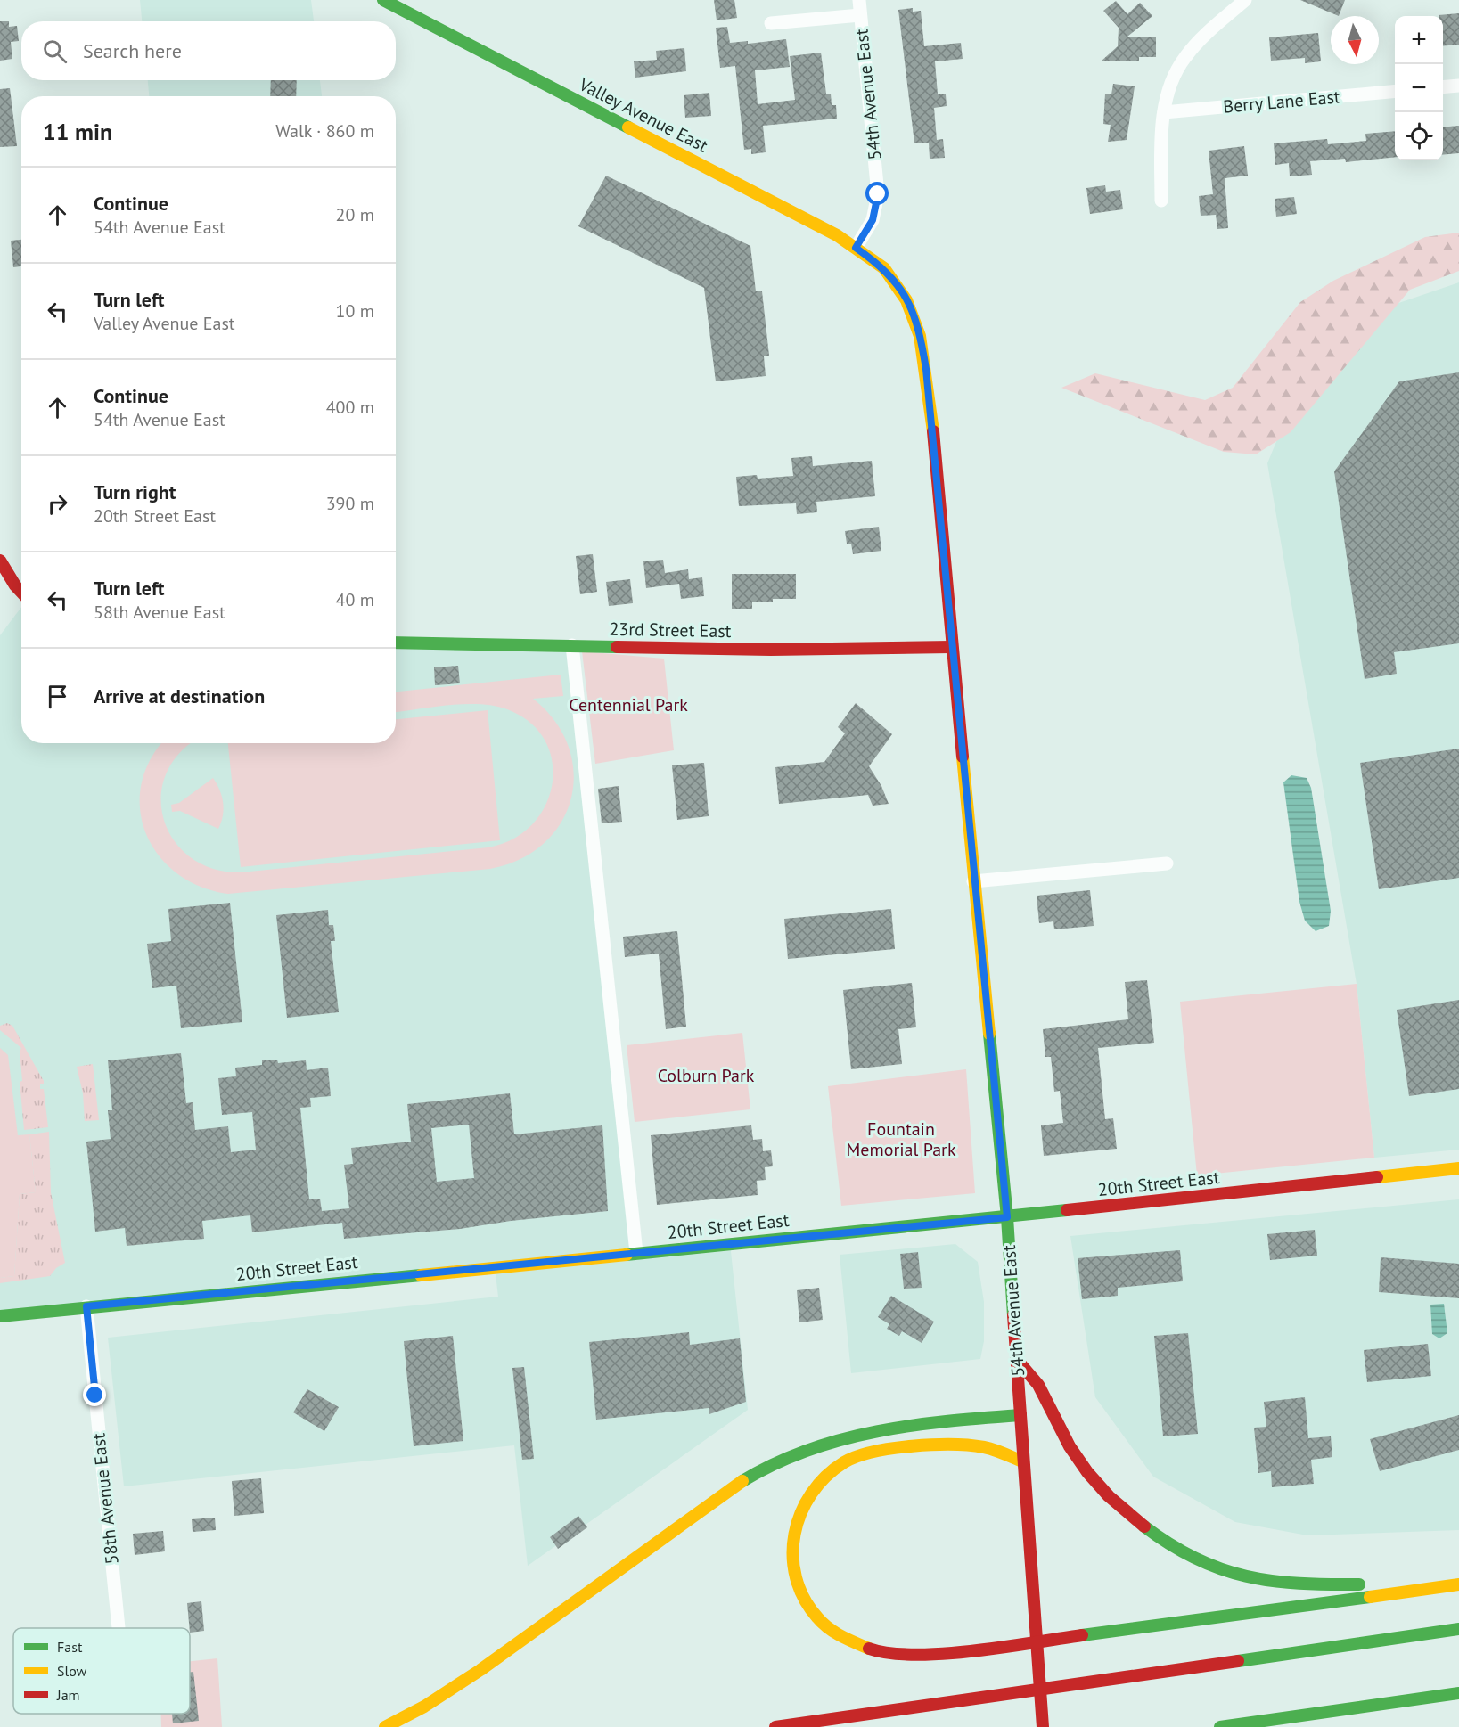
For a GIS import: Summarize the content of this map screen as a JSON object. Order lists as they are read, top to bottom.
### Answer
{
  "streets": {
    "main road": [
      "54th Avenue East",
      "Valley Avenue East",
      "23rd Street East",
      "20th Street East"
    ],
    "street": ["Berry Lane East", "58th Avenue East"]
  },
  "crossings": [
    ["54th Avenue East", "Valley Avenue East"],
    ["54th Avenue East", "23rd Street East"],
    ["54th Avenue East", "20th Street East"],
    ["20th Street East", "58th Avenue East"]
  ],
  "parks": ["Centennial Park", "Colburn Park", "Fountain Memorial Park"],
  "legend": ["Fast", "Slow", "Jam"],
  "north": "bottom",
  "page": {
    "map_buttons": ["+", "−"],
    "search": "Search here",
    "heading": ["11 min", "Walk · 860 m"],
    "list": [
      ["Continue", "54th Avenue East", "20 m"],
      ["Turn left", "Valley Avenue East", "10 m"],
      ["Continue", "54th Avenue East", "400 m"],
      ["Turn right", "20th Street East", "390 m"],
      ["Turn left", "58th Avenue East", "40 m"],
      "Arrive at destination"
    ]
  }
}
